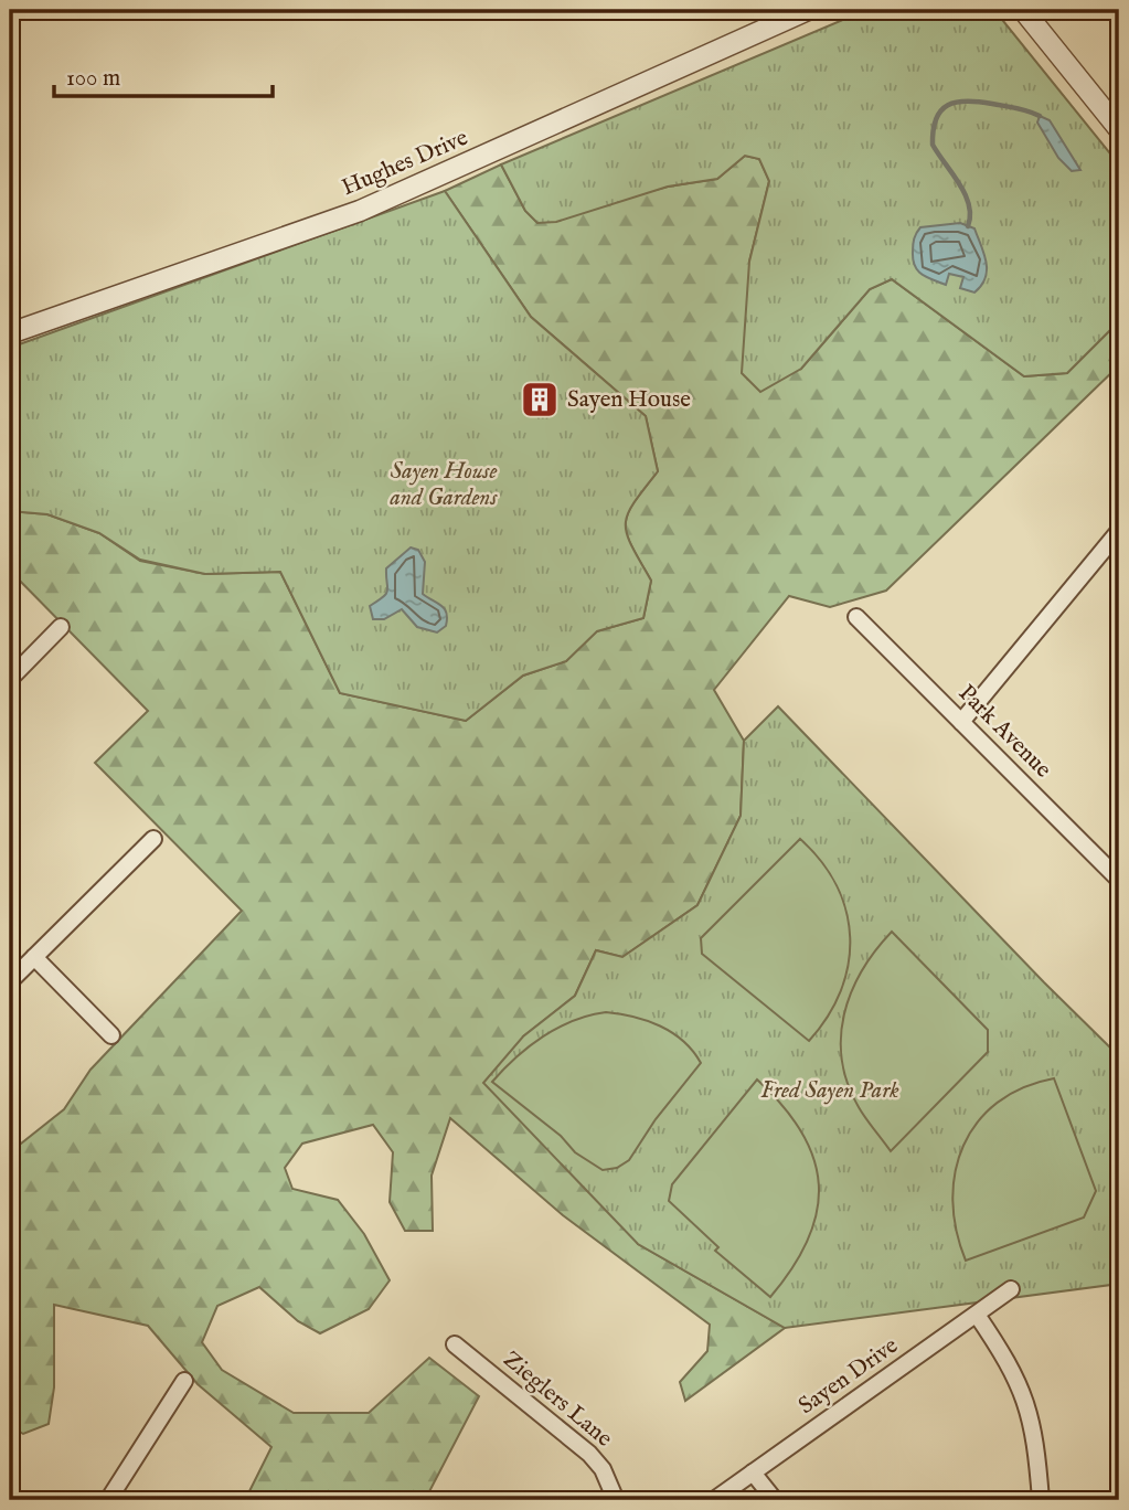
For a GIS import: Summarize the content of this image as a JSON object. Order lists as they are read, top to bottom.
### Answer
{
  "streets": {
    "street": [
      "Hughes Drive",
      "Park Avenue",
      "Sayen Drive",
      "Zieglers Lane"
    ]
  },
  "parks": ["Sayen House and Gardens", "Fred Sayen Park"],
  "places": {
    "building": ["Sayen House"]
  },
  "scale_bar": "100 m"
}
